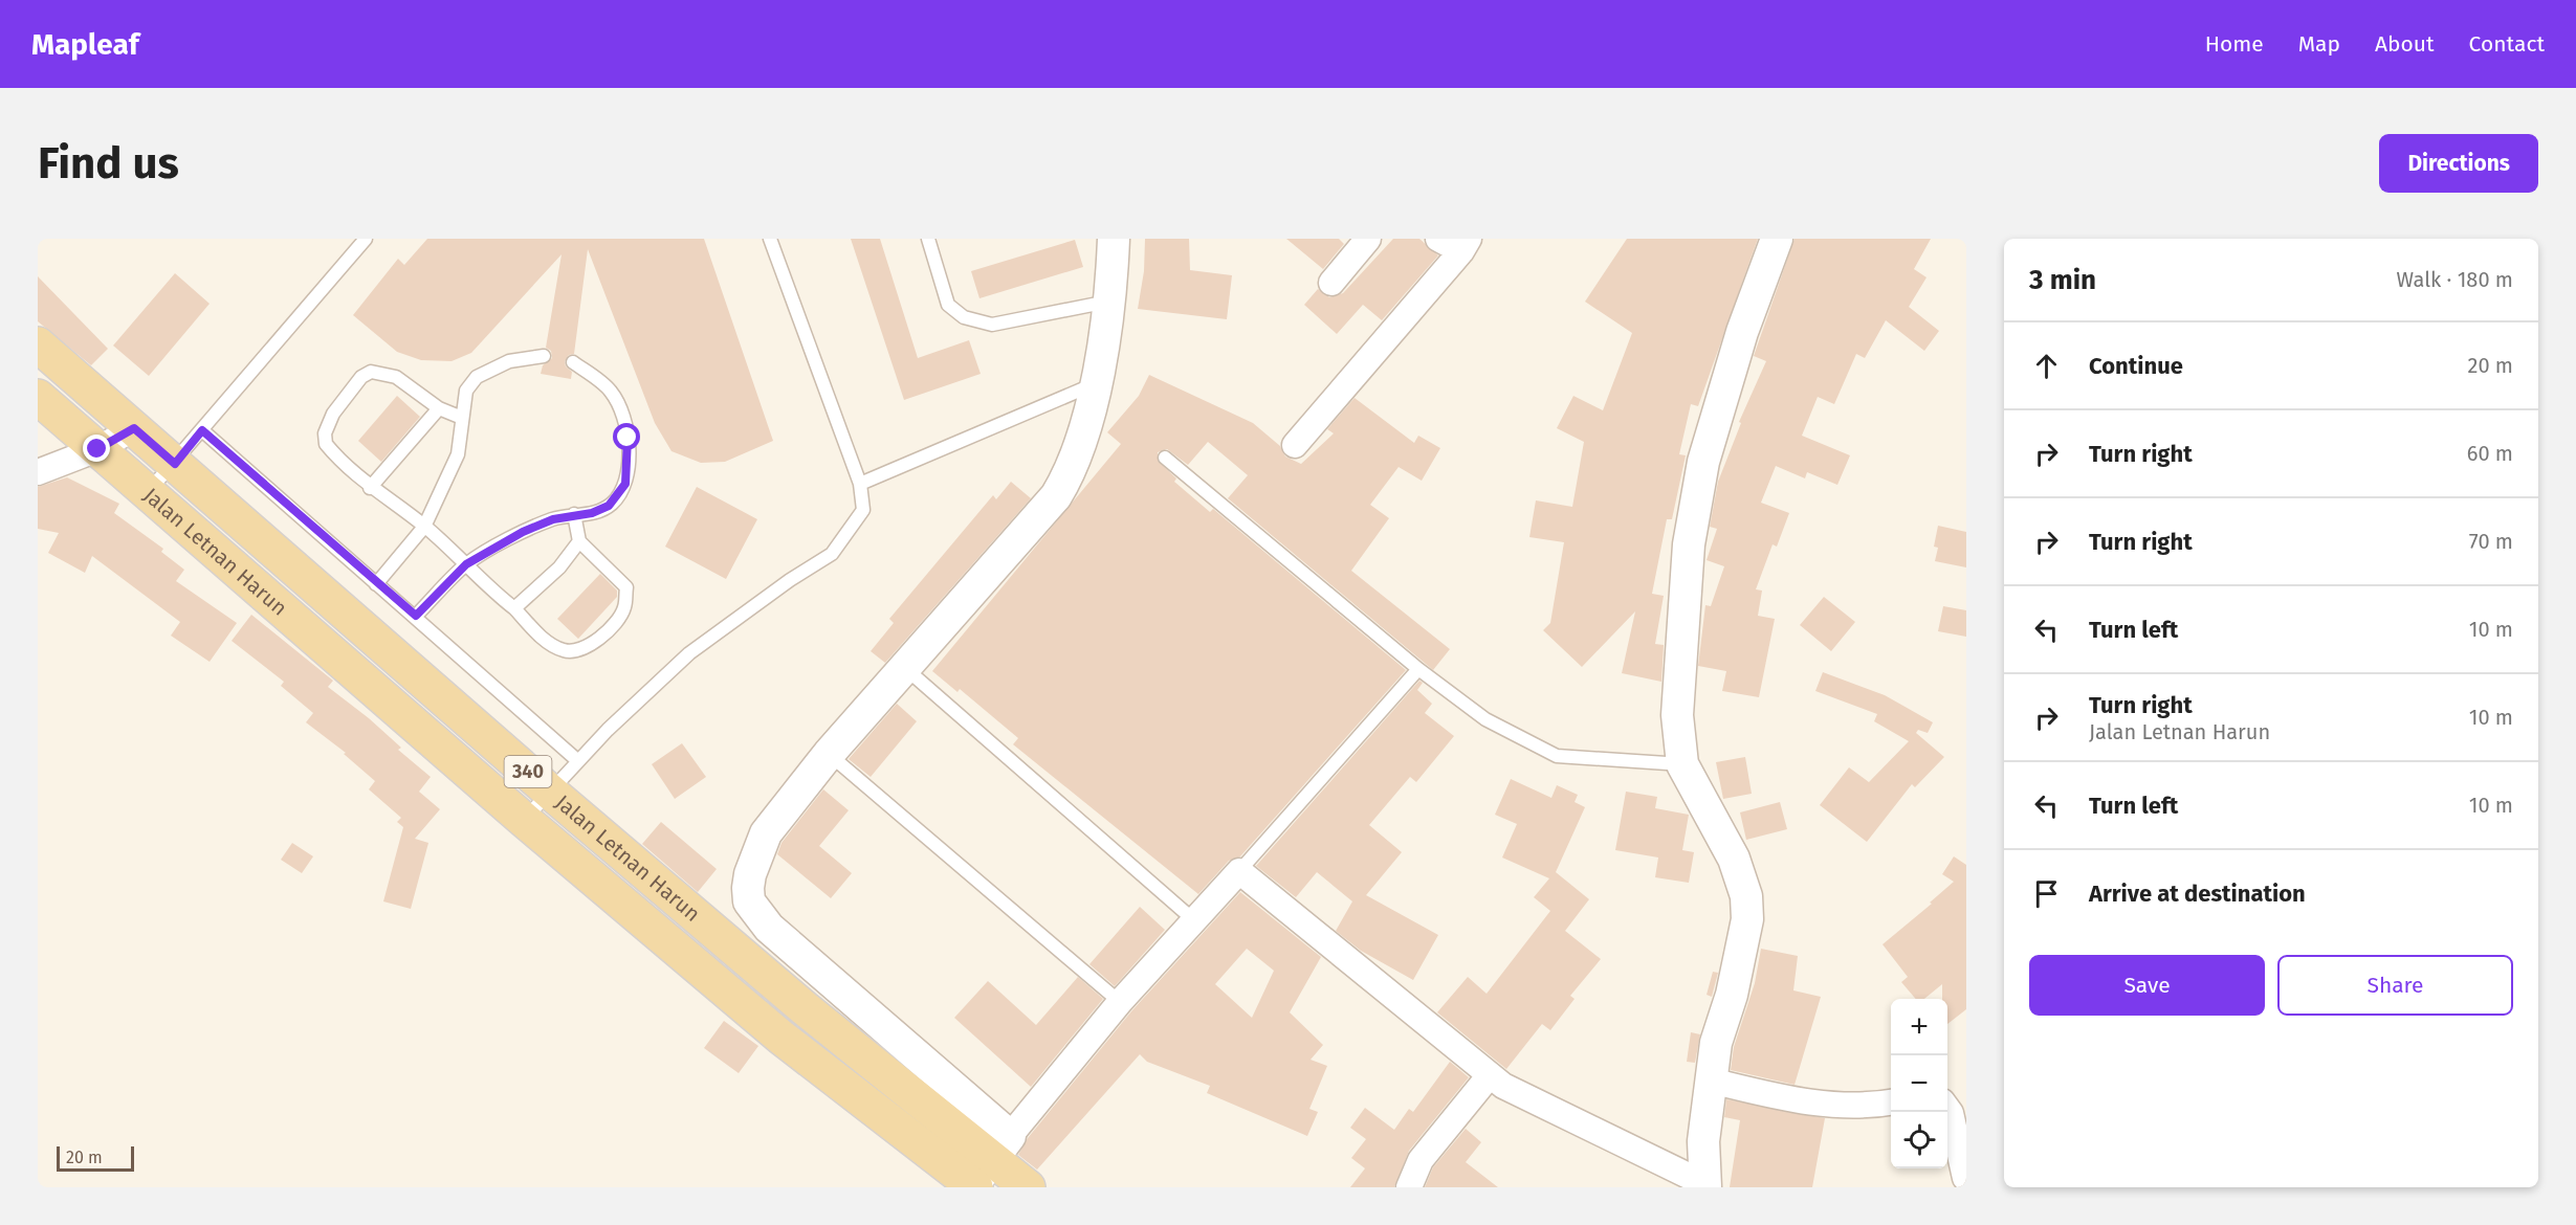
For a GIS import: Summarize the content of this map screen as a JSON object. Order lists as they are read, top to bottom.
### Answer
{
  "streets": {
    "main road": ["Jalan Letnan Harun", "340"]
  },
  "scale_bar": "20 m",
  "page": {
    "header": "Mapleaf",
    "nav": [
      "Home",
      "Map",
      "About",
      "Contact"
    ],
    "buttons": [
      "Directions",
      ["Save", "Share"]
    ],
    "title": "Find us",
    "heading": ["3 min", "Walk · 180 m"],
    "list": [
      ["Continue", "20 m"],
      ["Turn right", "60 m"],
      ["Turn right", "70 m"],
      ["Turn left", "10 m"],
      ["Turn right", "Jalan Letnan Harun", "10 m"],
      ["Turn left", "10 m"],
      "Arrive at destination"
    ],
    "map_buttons": ["+", "−"],
    "scale": "20 m"
  }
}
